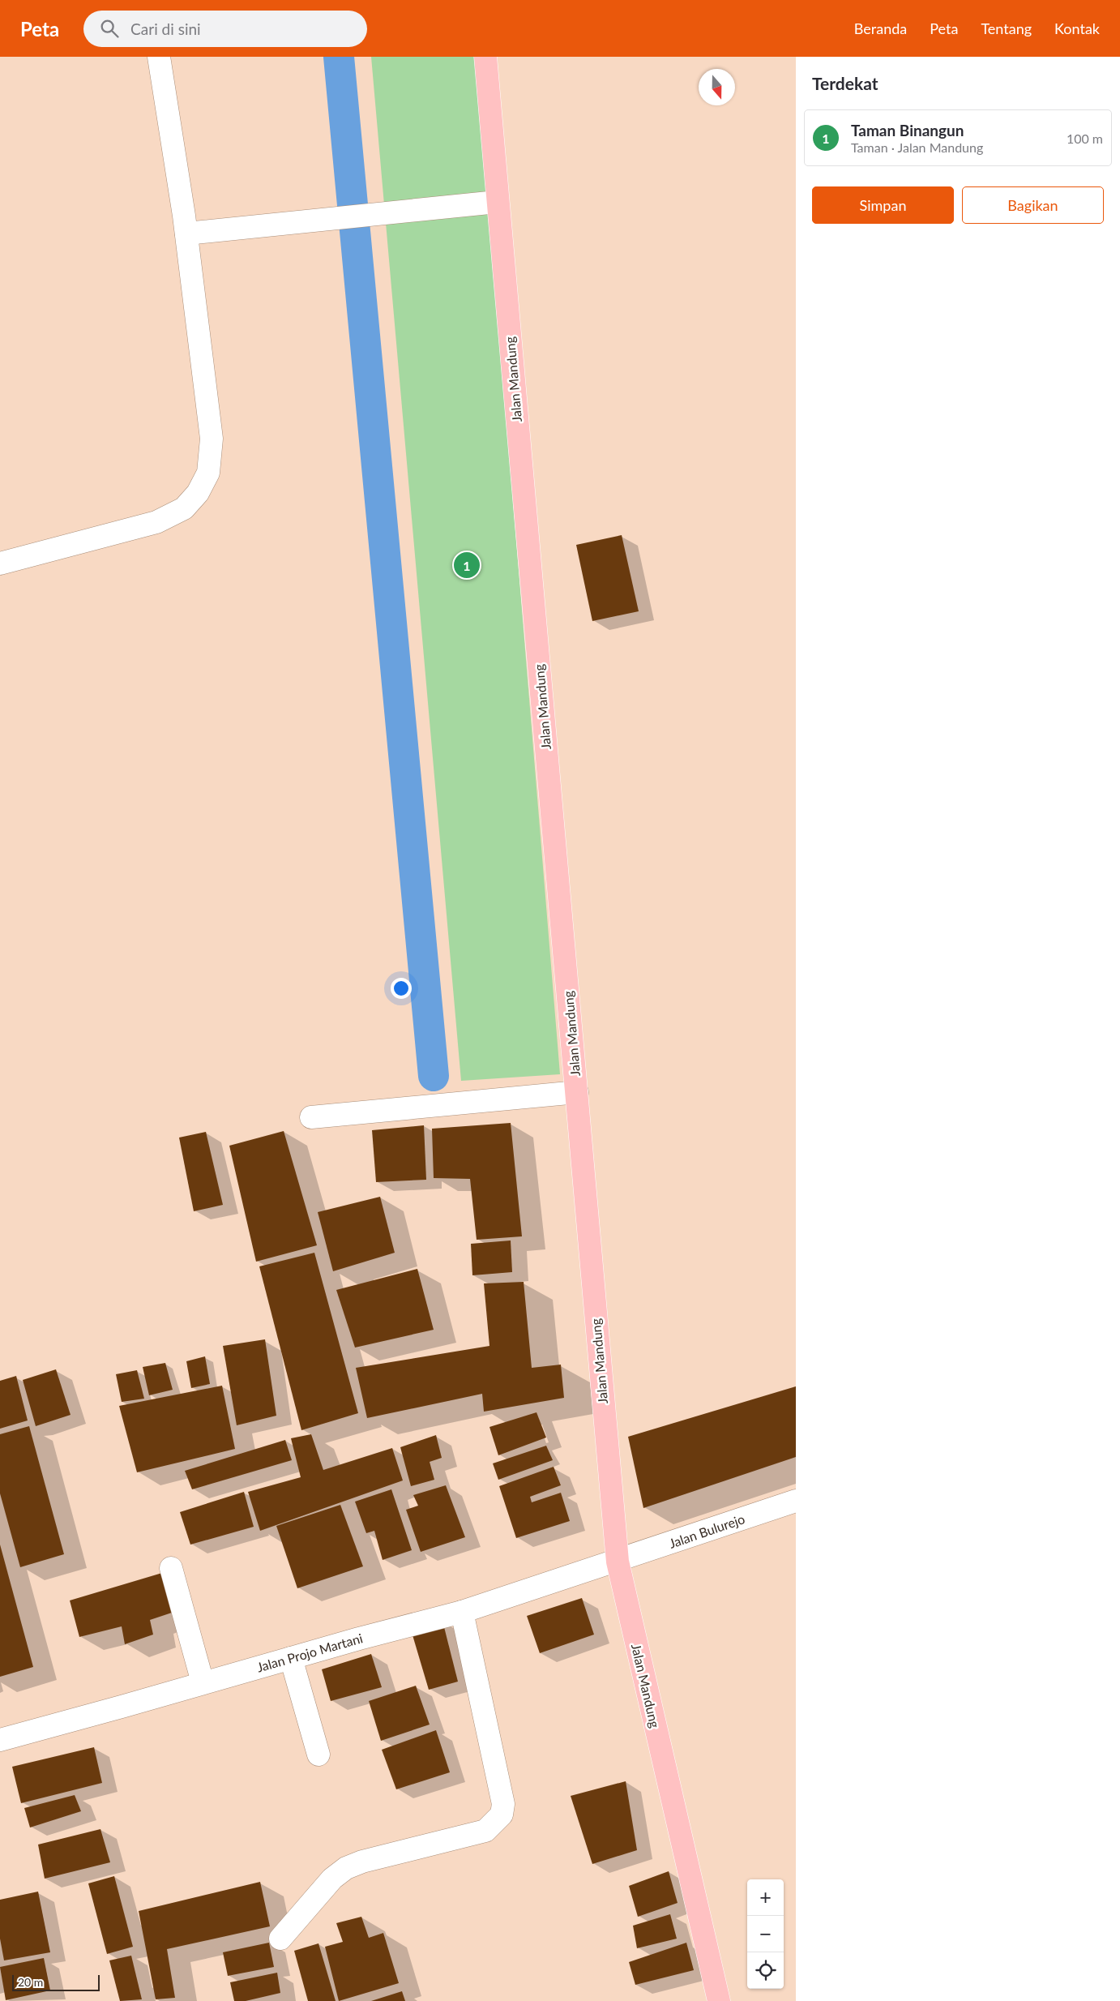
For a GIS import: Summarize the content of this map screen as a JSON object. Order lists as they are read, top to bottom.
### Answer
{
  "streets": {
    "main road": ["Jalan Mandung"],
    "street": ["Jalan Bulurejo", "Jalan Projo Martani"]
  },
  "crossings": [
    ["Jalan Mandung", "Jalan Bulurejo"],
    ["Jalan Mandung", "Jalan Projo Martani"],
    ["Jalan Bulurejo", "Jalan Projo Martani"]
  ],
  "scale_bar": "20 m",
  "north": "bottom",
  "page": {
    "header": "Peta",
    "search": "Cari di sini",
    "nav": [
      "Beranda",
      "Peta",
      "Tentang",
      "Kontak"
    ],
    "heading": "Terdekat",
    "list": [
      {
        "mark": "1",
        "name": "Taman Binangun",
        "note": "Taman · Jalan Mandung",
        "value": "100 m"
      }
    ],
    "buttons": ["Simpan", "Bagikan"],
    "pins": "1",
    "map_buttons": ["+", "−"],
    "scale": "20 m"
  }
}
